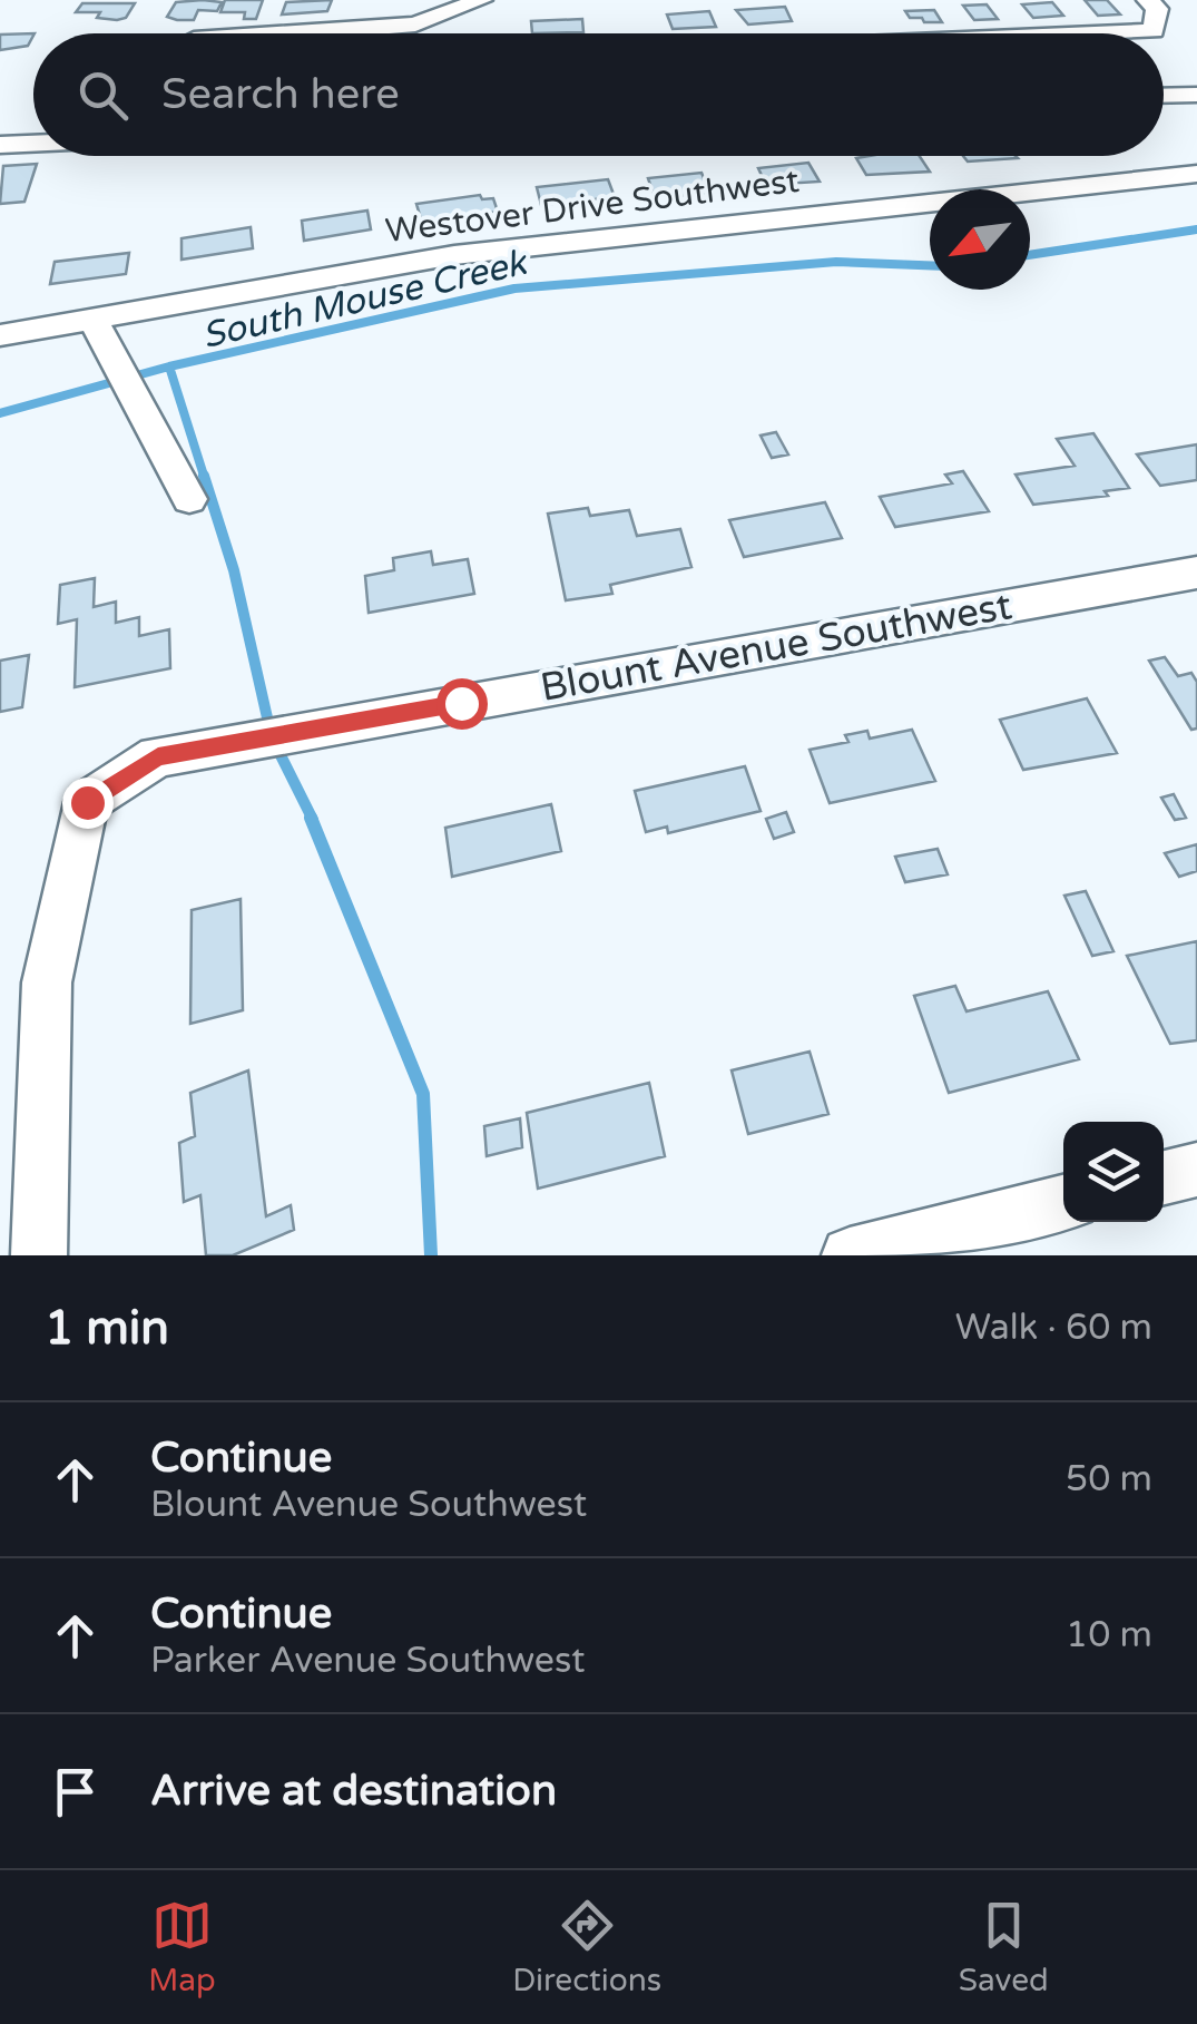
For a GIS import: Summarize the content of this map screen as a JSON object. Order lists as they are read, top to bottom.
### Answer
{
  "streets": {
    "street": ["Westover Drive Southwest", "Blount Avenue Southwest"]
  },
  "water": ["South Mouse Creek"],
  "north": "bottom left",
  "page": {
    "search": "Search here",
    "heading": ["1 min", "Walk · 60 m"],
    "list": [
      ["Continue", "Blount Avenue Southwest", "50 m"],
      ["Continue", "Parker Avenue Southwest", "10 m"],
      "Arrive at destination"
    ],
    "nav": ["Map", "Directions", "Saved"]
  }
}
